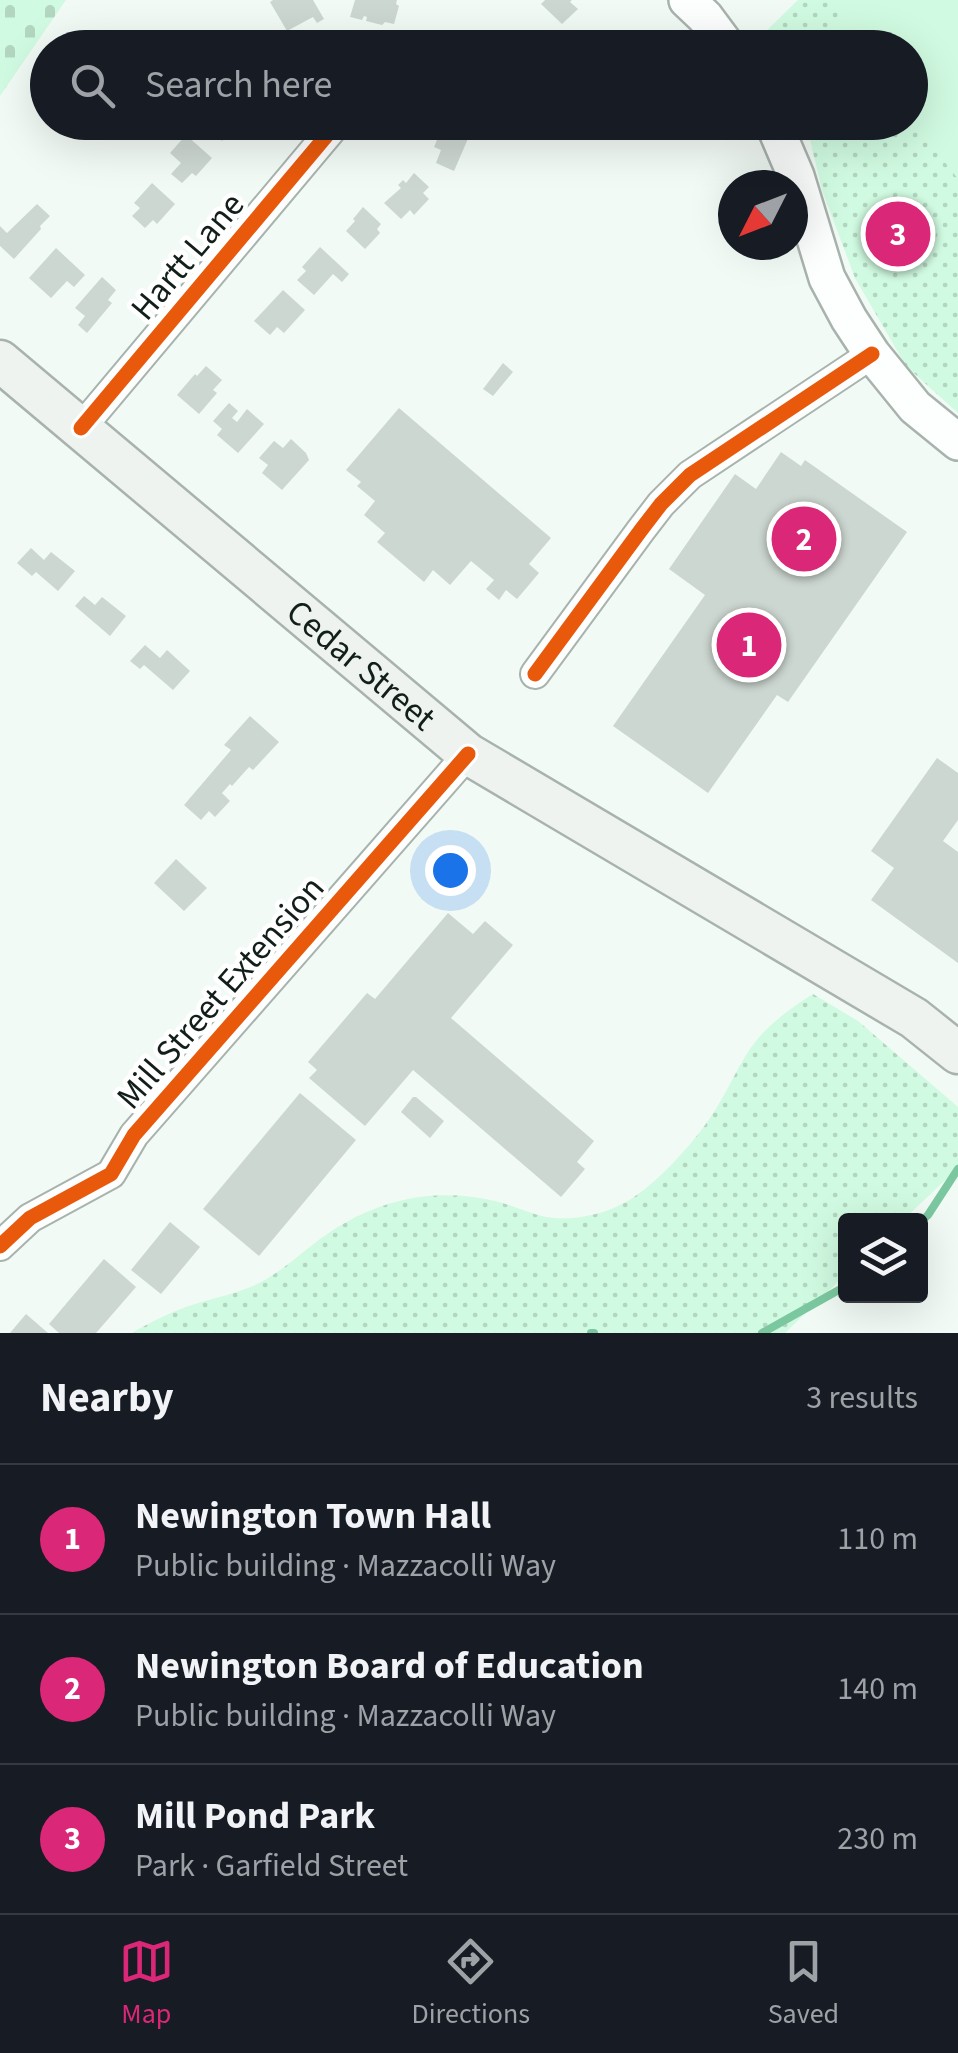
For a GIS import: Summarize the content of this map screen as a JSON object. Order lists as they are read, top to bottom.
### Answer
{
  "streets": {
    "main road": ["Cedar Street"],
    "street": ["Hartt Lane", "Mill Street Extension"]
  },
  "crossings": [
    ["Hartt Lane", "Cedar Street"],
    ["Cedar Street", "Mill Street Extension"]
  ],
  "north": "bottom left",
  "page": {
    "search": "Search here",
    "pins": ["3", "2", "1"],
    "heading": ["Nearby", "3 results"],
    "list": [
      {
        "mark": "1",
        "name": "Newington Town Hall",
        "note": "Public building · Mazzacolli Way",
        "value": "110 m"
      },
      {
        "mark": "2",
        "name": "Newington Board of Education",
        "note": "Public building · Mazzacolli Way",
        "value": "140 m"
      },
      {
        "mark": "3",
        "name": "Mill Pond Park",
        "note": "Park · Garfield Street",
        "value": "230 m"
      }
    ],
    "nav": ["Map", "Directions", "Saved"]
  }
}
